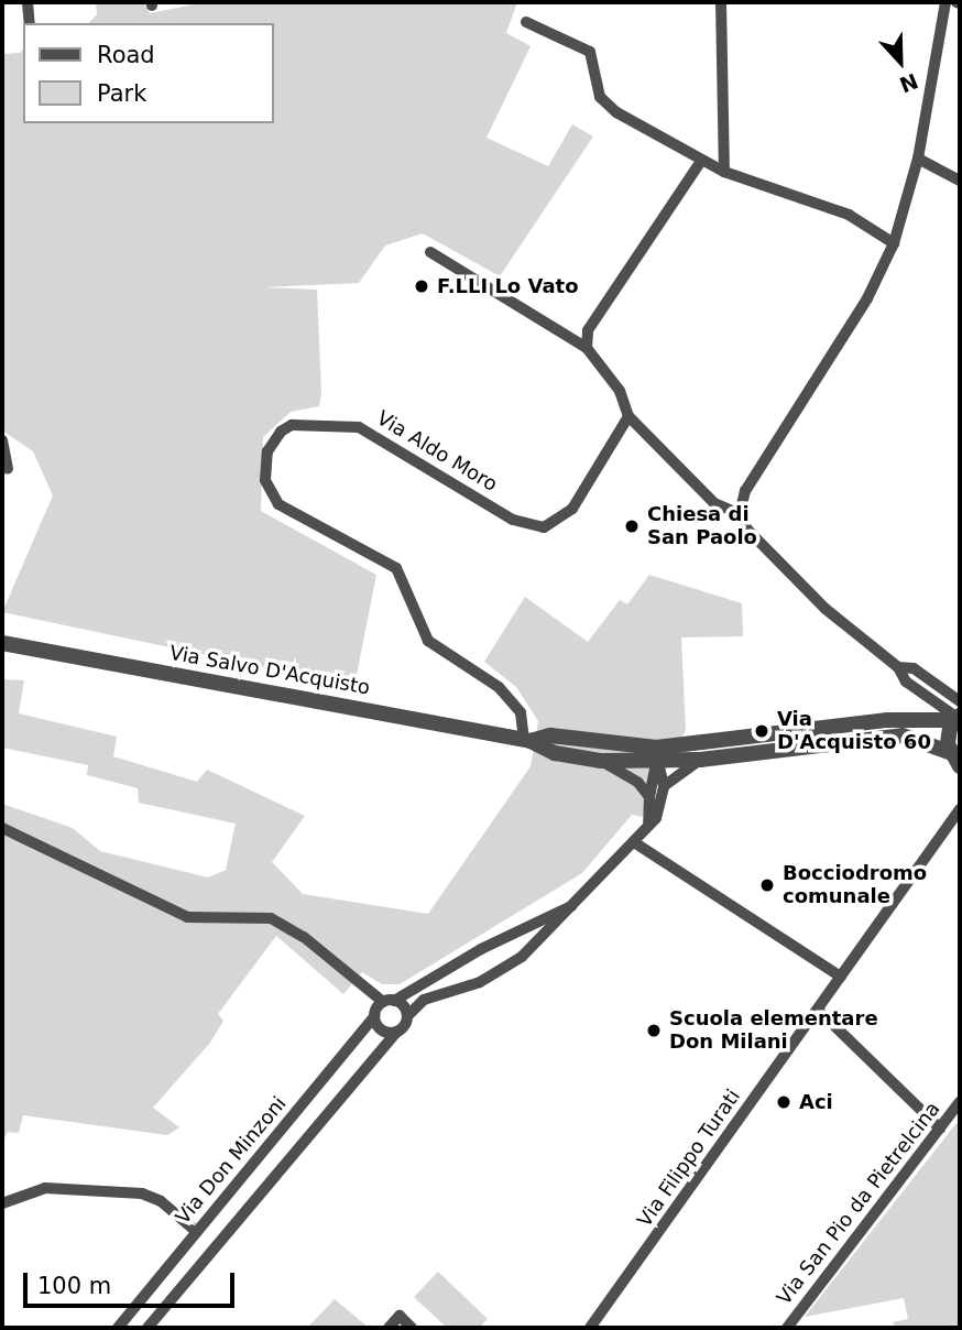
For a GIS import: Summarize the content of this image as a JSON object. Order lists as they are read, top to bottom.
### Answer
{
  "streets": {
    "street": [
      "Via Aldo Moro",
      "Via Salvo D'Acquisto",
      "Via Filippo Turati",
      "Via Don Minzoni",
      "Via San Pio da Pietrelcina"
    ]
  },
  "crossings": [
    ["Via Aldo Moro", "Via Salvo D'Acquisto"]
  ],
  "places": [
    "F.LLI Lo Vato",
    "Chiesa di San Paolo",
    "Via D'Acquisto 60",
    "Bocciodromo comunale",
    "Scuola elementare Don Milani",
    "Aci"
  ],
  "legend": ["Road", "Park"],
  "scale_bar": "100 m",
  "north": "bottom"
}
